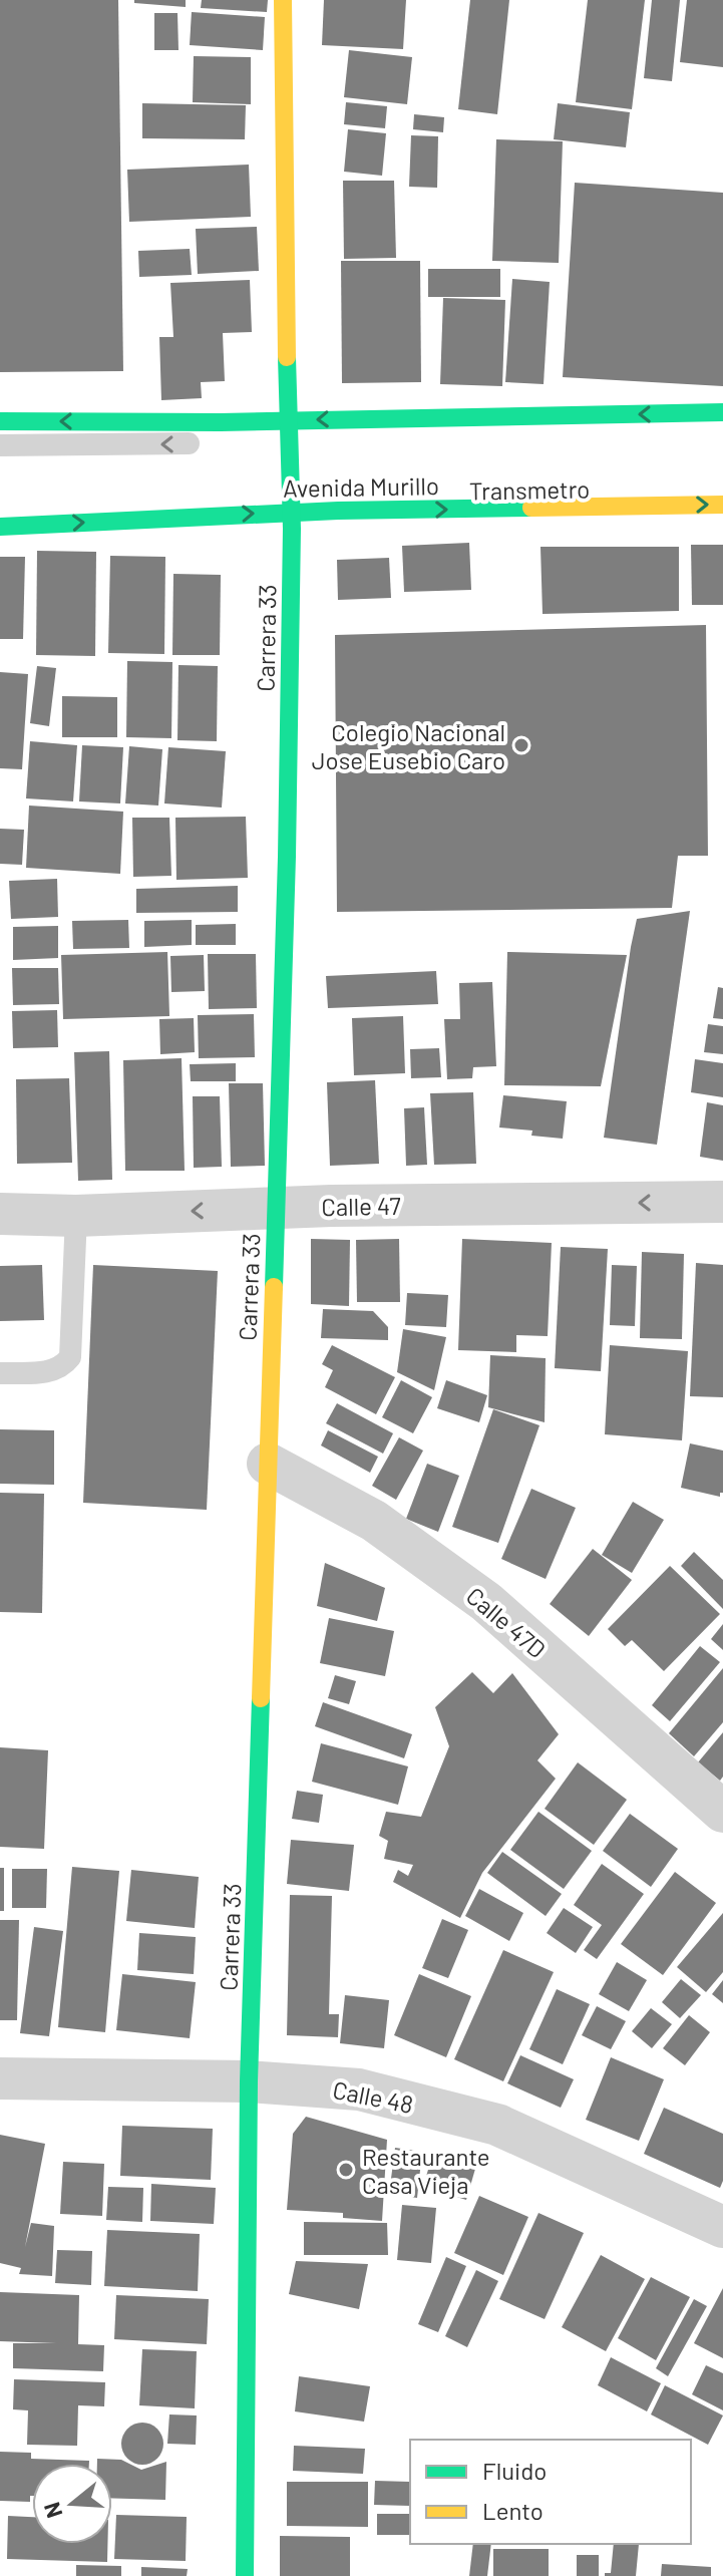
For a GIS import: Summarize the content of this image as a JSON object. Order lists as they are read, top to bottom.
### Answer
{
  "streets": {
    "street": [
      "Avenida Murillo",
      "Carrera 33",
      "Calle 47",
      "Calle 47D",
      "Calle 48"
    ],
    "lane": ["Transmetro"]
  },
  "crossings": [
    ["Avenida Murillo", "Transmetro"],
    ["Avenida Murillo", "Carrera 33"],
    ["Transmetro", "Carrera 33"],
    ["Carrera 33", "Calle 47"],
    ["Carrera 33", "Calle 47D"],
    ["Carrera 33", "Calle 48"]
  ],
  "one_way": ["Calle 47"],
  "places": ["Colegio Nacional Jose Eusebio Caro", "Restaurante Casa Vieja"],
  "legend": ["Fluido", "Lento"],
  "north": "left"
}
